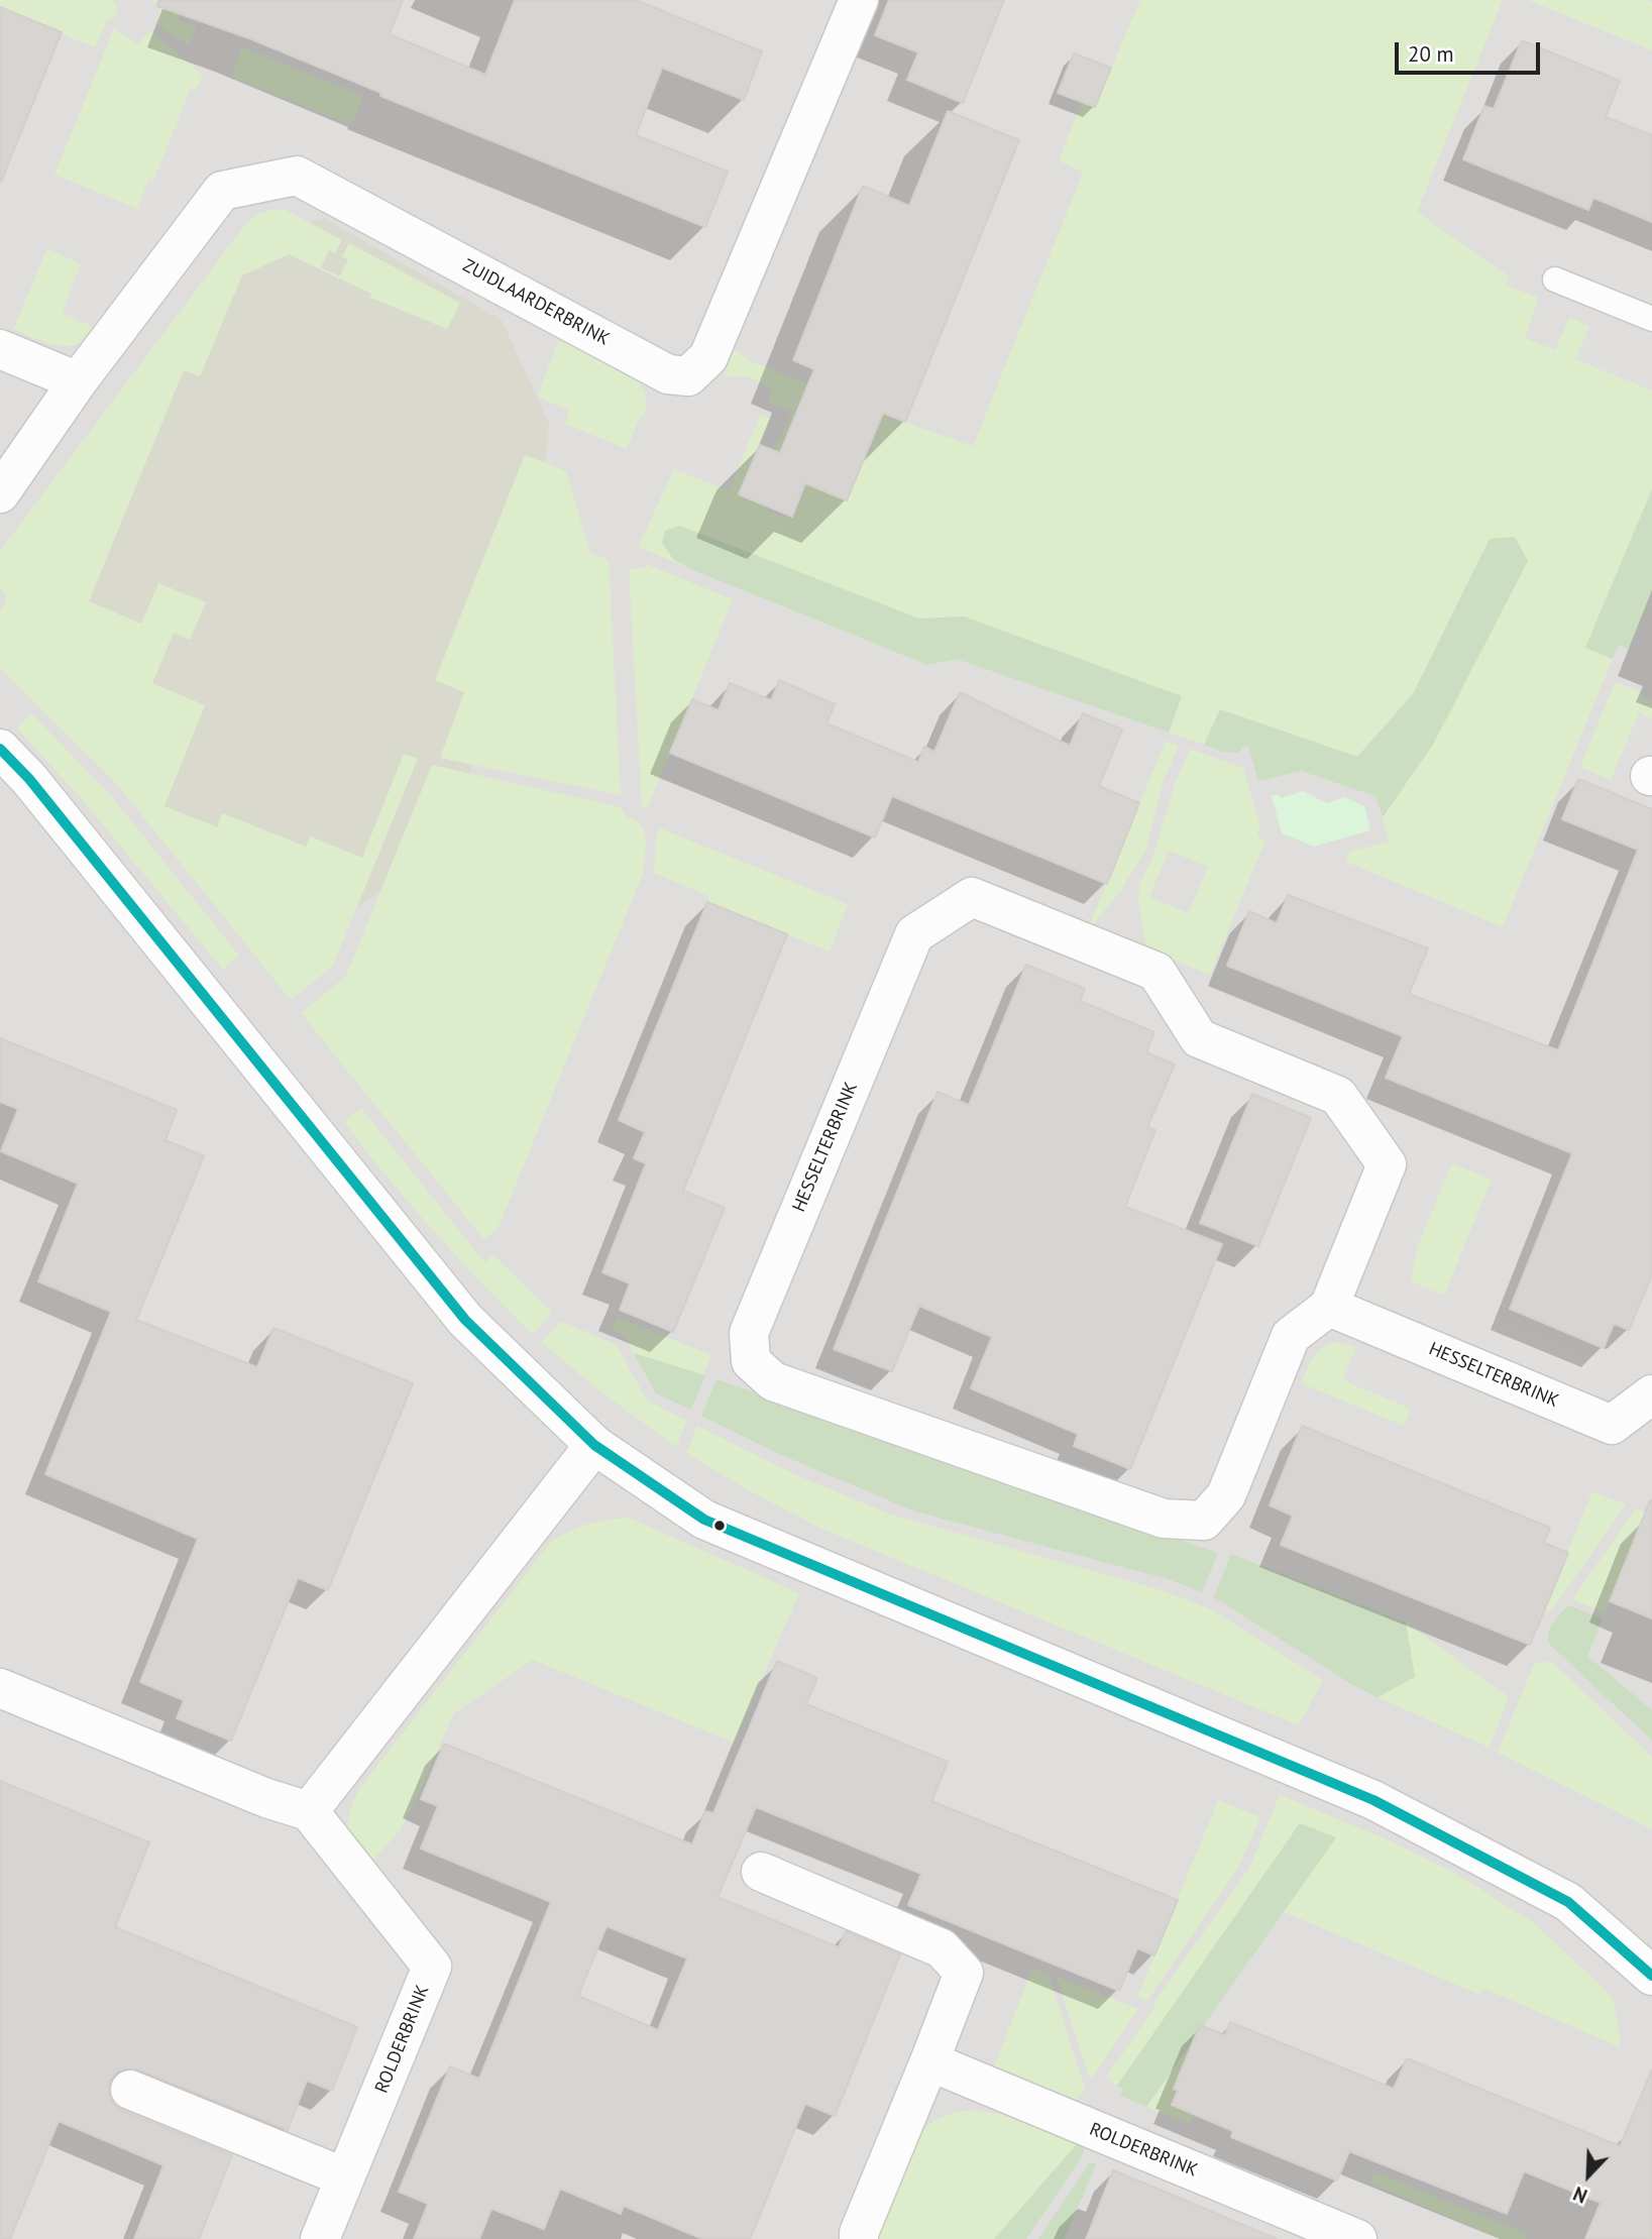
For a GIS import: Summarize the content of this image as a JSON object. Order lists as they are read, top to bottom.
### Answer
{
  "streets": {
    "street": ["ZUIDLAARDERBRINK", "HESSELTERBRINK", "ROLDERBRINK"]
  },
  "scale_bar": "20 m",
  "north": "bottom left"
}
